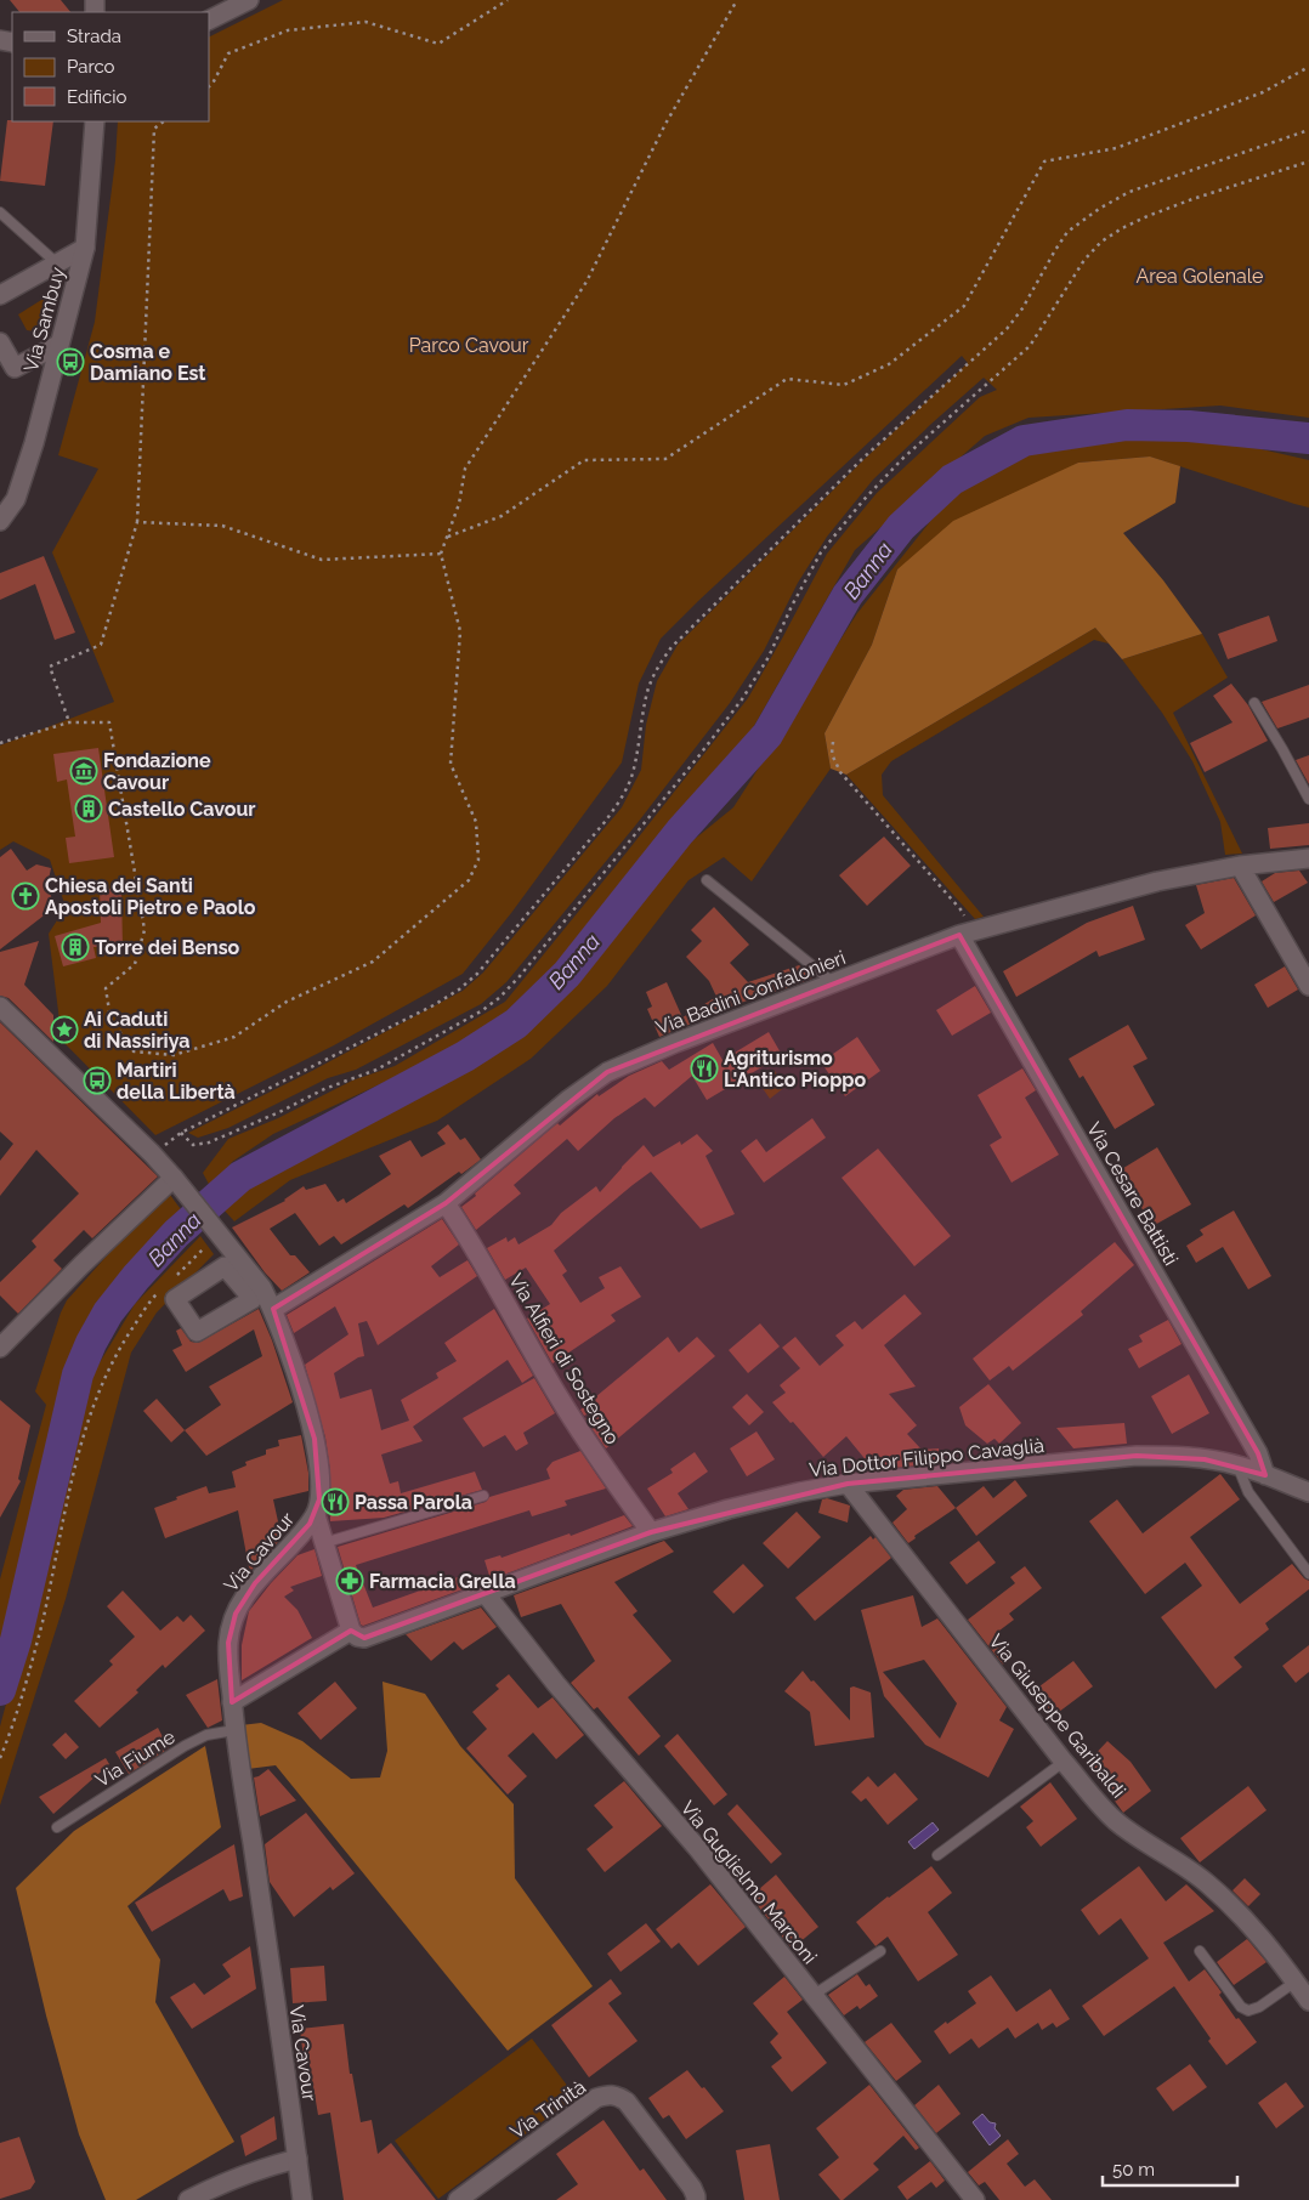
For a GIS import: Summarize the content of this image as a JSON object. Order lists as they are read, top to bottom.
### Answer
{
  "streets": {
    "street": [
      "Via Sambuy",
      "Via Badini Confalonieri",
      "Via Cesare Battisti",
      "Via Alfieri di Sostegno",
      "Via Dottor Filippo Cavaglià",
      "Via Cavour",
      "Via Giuseppe Garibaldi",
      "Via Guglielmo Marconi",
      "Via Trinità"
    ],
    "lane": ["Via Fiume"]
  },
  "crossings": [
    ["Via Badini Confalonieri", "Via Cesare Battisti"],
    ["Via Badini Confalonieri", "Via Alfieri di Sostegno"],
    ["Via Badini Confalonieri", "Via Cavour"],
    ["Via Cesare Battisti", "Via Dottor Filippo Cavaglià"],
    ["Via Alfieri di Sostegno", "Via Dottor Filippo Cavaglià"],
    ["Via Dottor Filippo Cavaglià", "Via Giuseppe Garibaldi"],
    ["Via Dottor Filippo Cavaglià", "Via Guglielmo Marconi"],
    ["Via Cavour", "Via Fiume"]
  ],
  "water": ["Banna"],
  "parks": ["Area Golenale", "Parco Cavour"],
  "places": {
    "bus stop": ["Cosma e Damiano Est", "Martiri della Libertà"],
    "museum": ["Fondazione Cavour"],
    "building": ["Castello Cavour", "Torre dei Benso"],
    "church": ["Chiesa dei Santi Apostoli Pietro e Paolo"],
    "place": ["Ai Caduti di Nassiriya"],
    "restaurant": ["Agriturismo L'Antico Pioppo", "Passa Parola"],
    "pharmacy": ["Farmacia Grella"]
  },
  "legend": ["Strada", "Parco", "Edificio"],
  "scale_bar": "50 m"
}
